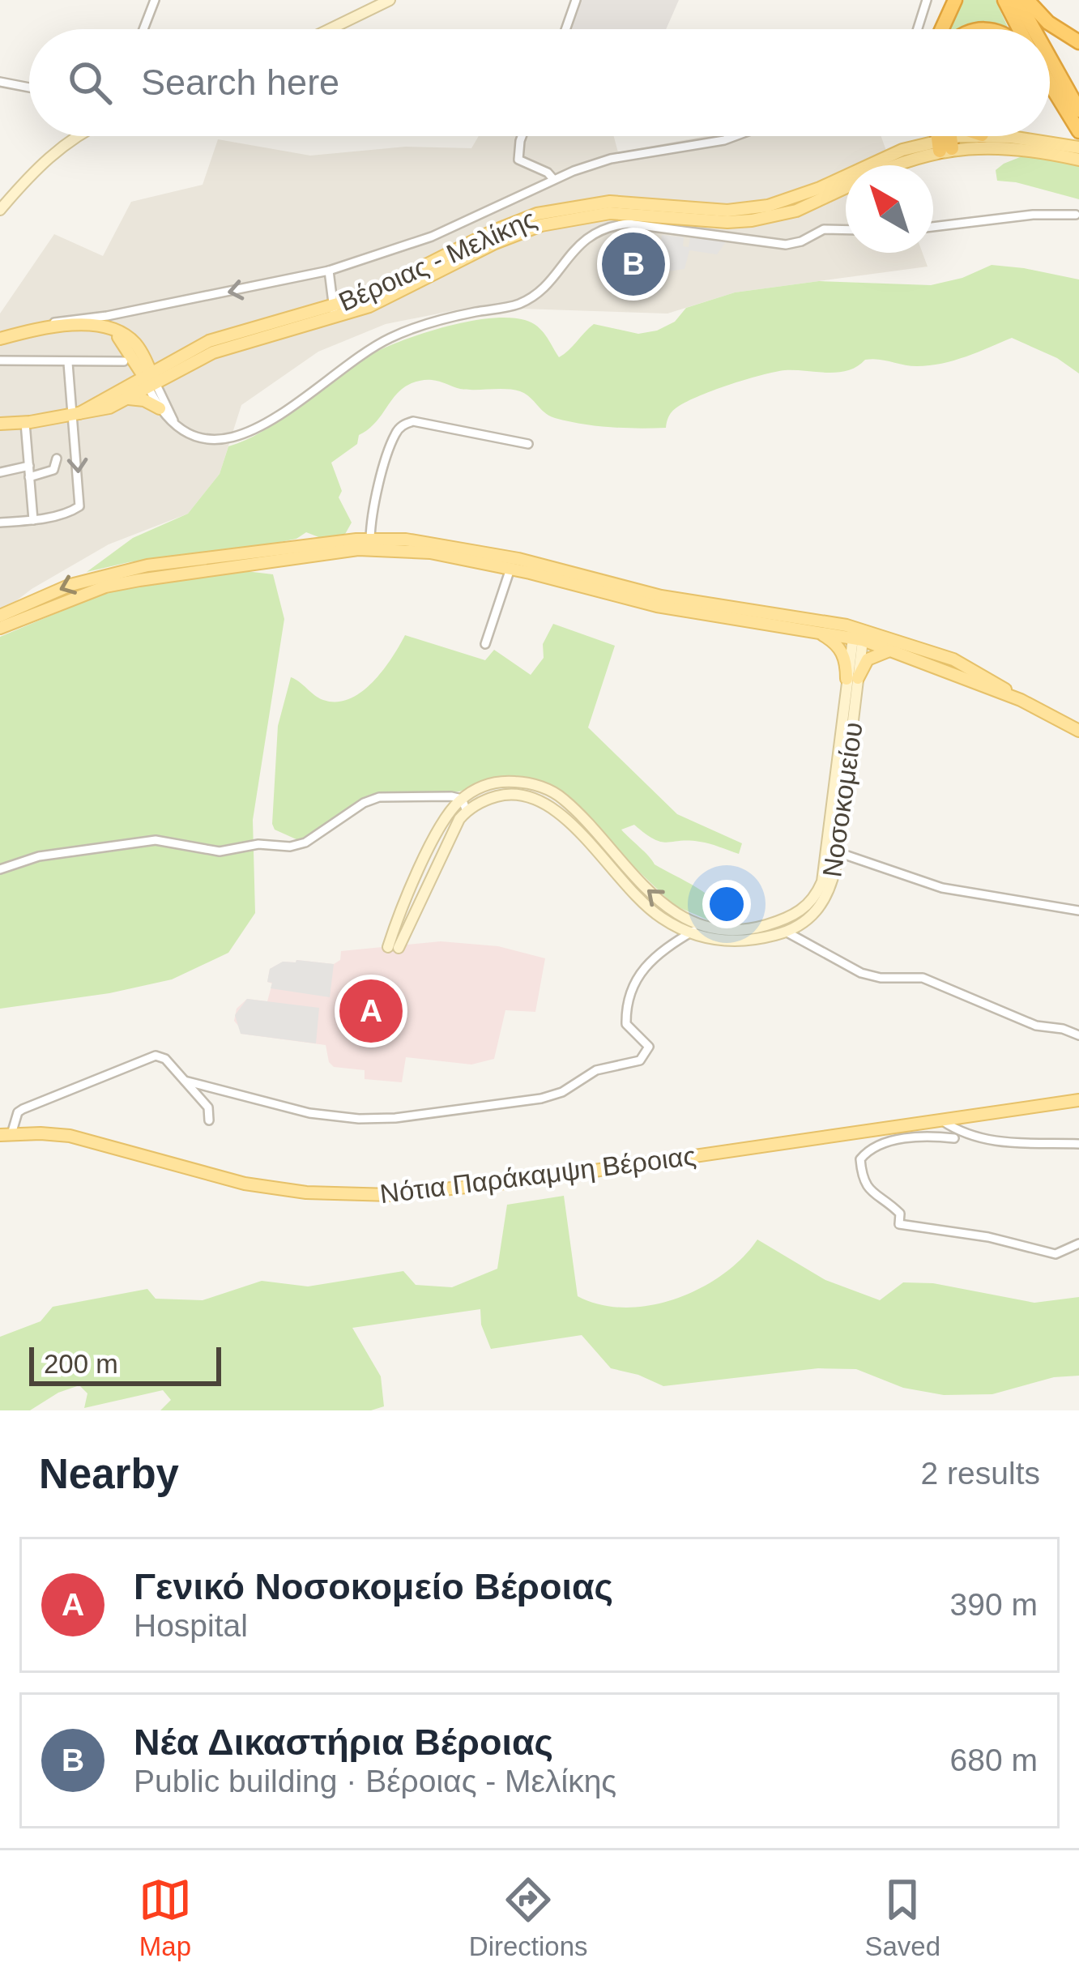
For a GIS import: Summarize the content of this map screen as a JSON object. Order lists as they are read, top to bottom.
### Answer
{
  "streets": {
    "main road": ["Βέροιας - Μελίκης", "Νότια Παράκαμψη Βέροιας"],
    "street": ["Νοσοκομείου"]
  },
  "scale_bar": "200 m",
  "north": "top left",
  "page": {
    "search": "Search here",
    "pins": ["B", "A"],
    "scale": "200 m",
    "heading": ["Nearby", "2 results"],
    "list": [
      {
        "mark": "A",
        "name": "Γενικό Νοσοκομείο Βέροιας",
        "note": "Hospital",
        "value": "390 m"
      },
      {
        "mark": "B",
        "name": "Νέα Δικαστήρια Βέροιας",
        "note": "Public building · Βέροιας - Μελίκης",
        "value": "680 m"
      }
    ],
    "nav": ["Map", "Directions", "Saved"]
  }
}
